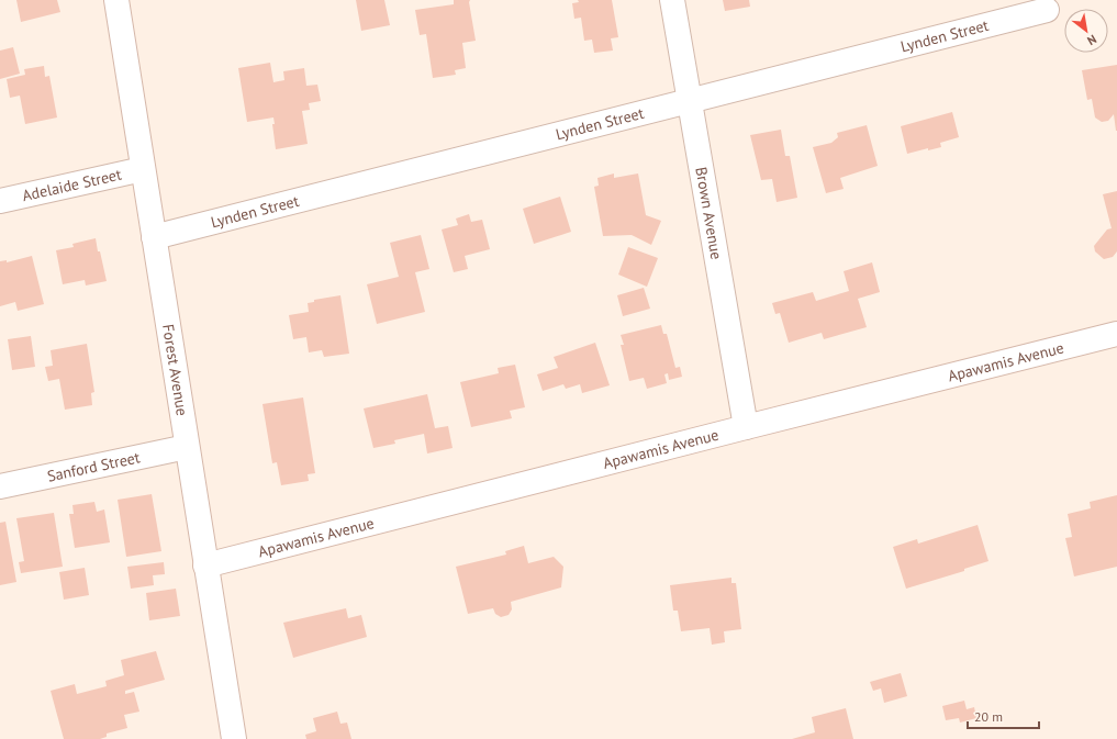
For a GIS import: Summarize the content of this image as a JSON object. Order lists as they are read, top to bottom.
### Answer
{
  "streets": {
    "street": [
      "Lynden Street",
      "Adelaide Street",
      "Brown Avenue",
      "Apawamis Avenue",
      "Forest Avenue",
      "Sanford Street"
    ]
  },
  "crossings": [
    ["Lynden Street", "Brown Avenue"],
    ["Lynden Street", "Forest Avenue"],
    ["Adelaide Street", "Forest Avenue"],
    ["Brown Avenue", "Apawamis Avenue"],
    ["Apawamis Avenue", "Forest Avenue"],
    ["Forest Avenue", "Sanford Street"]
  ],
  "scale_bar": "20 m",
  "north": "bottom right"
}
